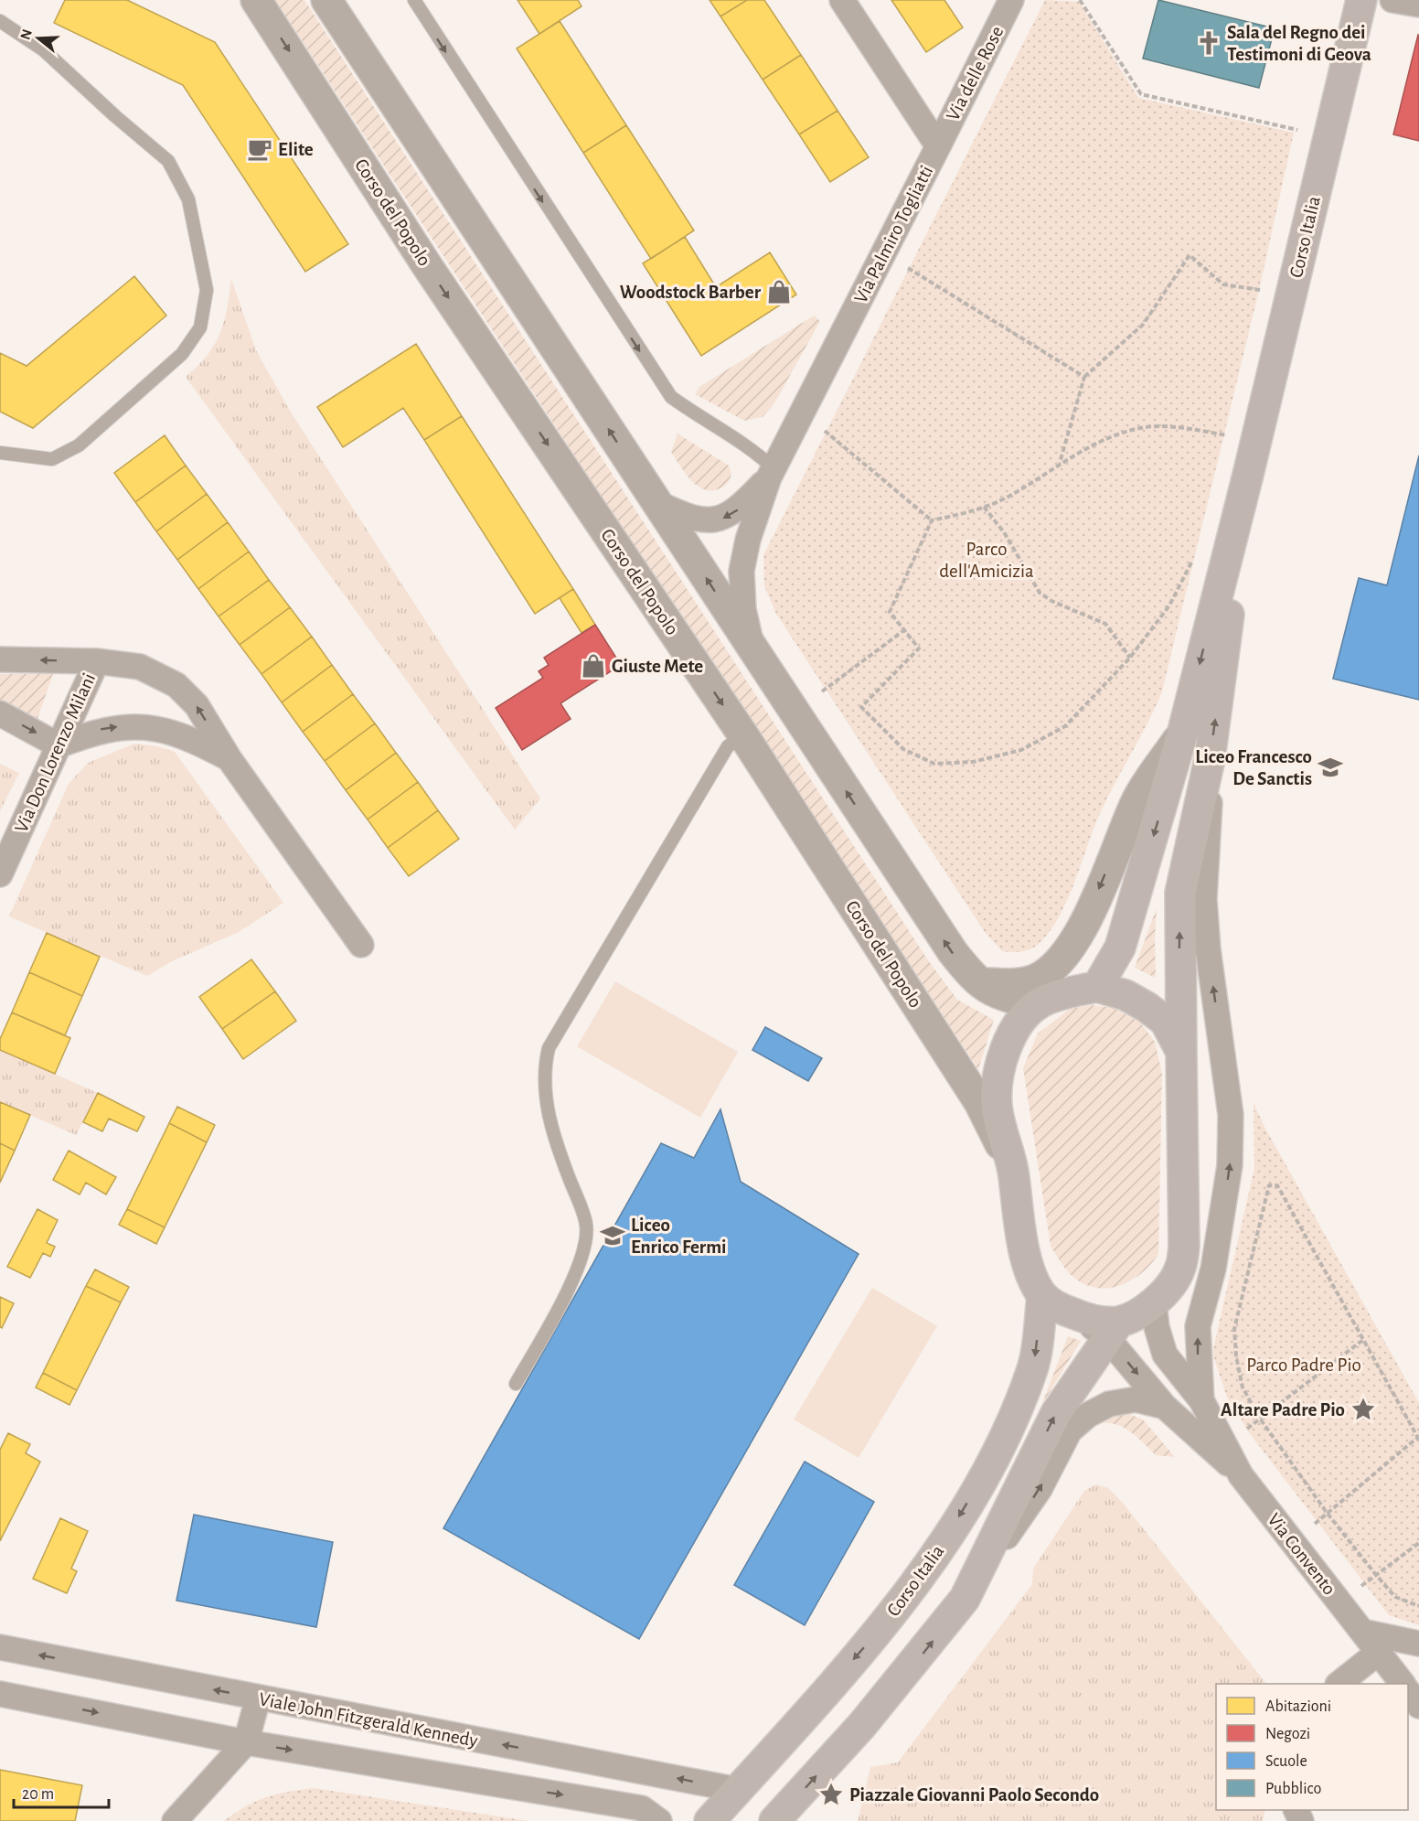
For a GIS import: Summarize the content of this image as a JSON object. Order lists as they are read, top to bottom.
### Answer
{
  "streets": {
    "main road": ["Corso Italia"],
    "street": [
      "Via delle Rose",
      "Corso del Popolo",
      "Via Palmiro Togliatti",
      "Via Don Lorenzo Milani",
      "Via Convento",
      "Viale John Fitzgerald Kennedy"
    ]
  },
  "crossings": [
    ["Via delle Rose", "Via Palmiro Togliatti"],
    ["Corso Italia", "Viale John Fitzgerald Kennedy"]
  ],
  "parks": ["Parco dell'Amicizia", "Parco Padre Pio"],
  "places": {
    "church": ["Sala del Regno dei Testimoni di Geova"],
    "cafe": ["Elite"],
    "shop": ["Woodstock Barber", "Giuste Mete"],
    "school or university": ["Liceo Francesco De Sanctis", "Liceo Enrico Fermi"],
    "place": ["Altare Padre Pio", "Piazzale Giovanni Paolo Secondo"]
  },
  "legend": [
    "Abitazioni",
    "Negozi",
    "Scuole",
    "Pubblico"
  ],
  "scale_bar": "20 m",
  "north": "left"
}
